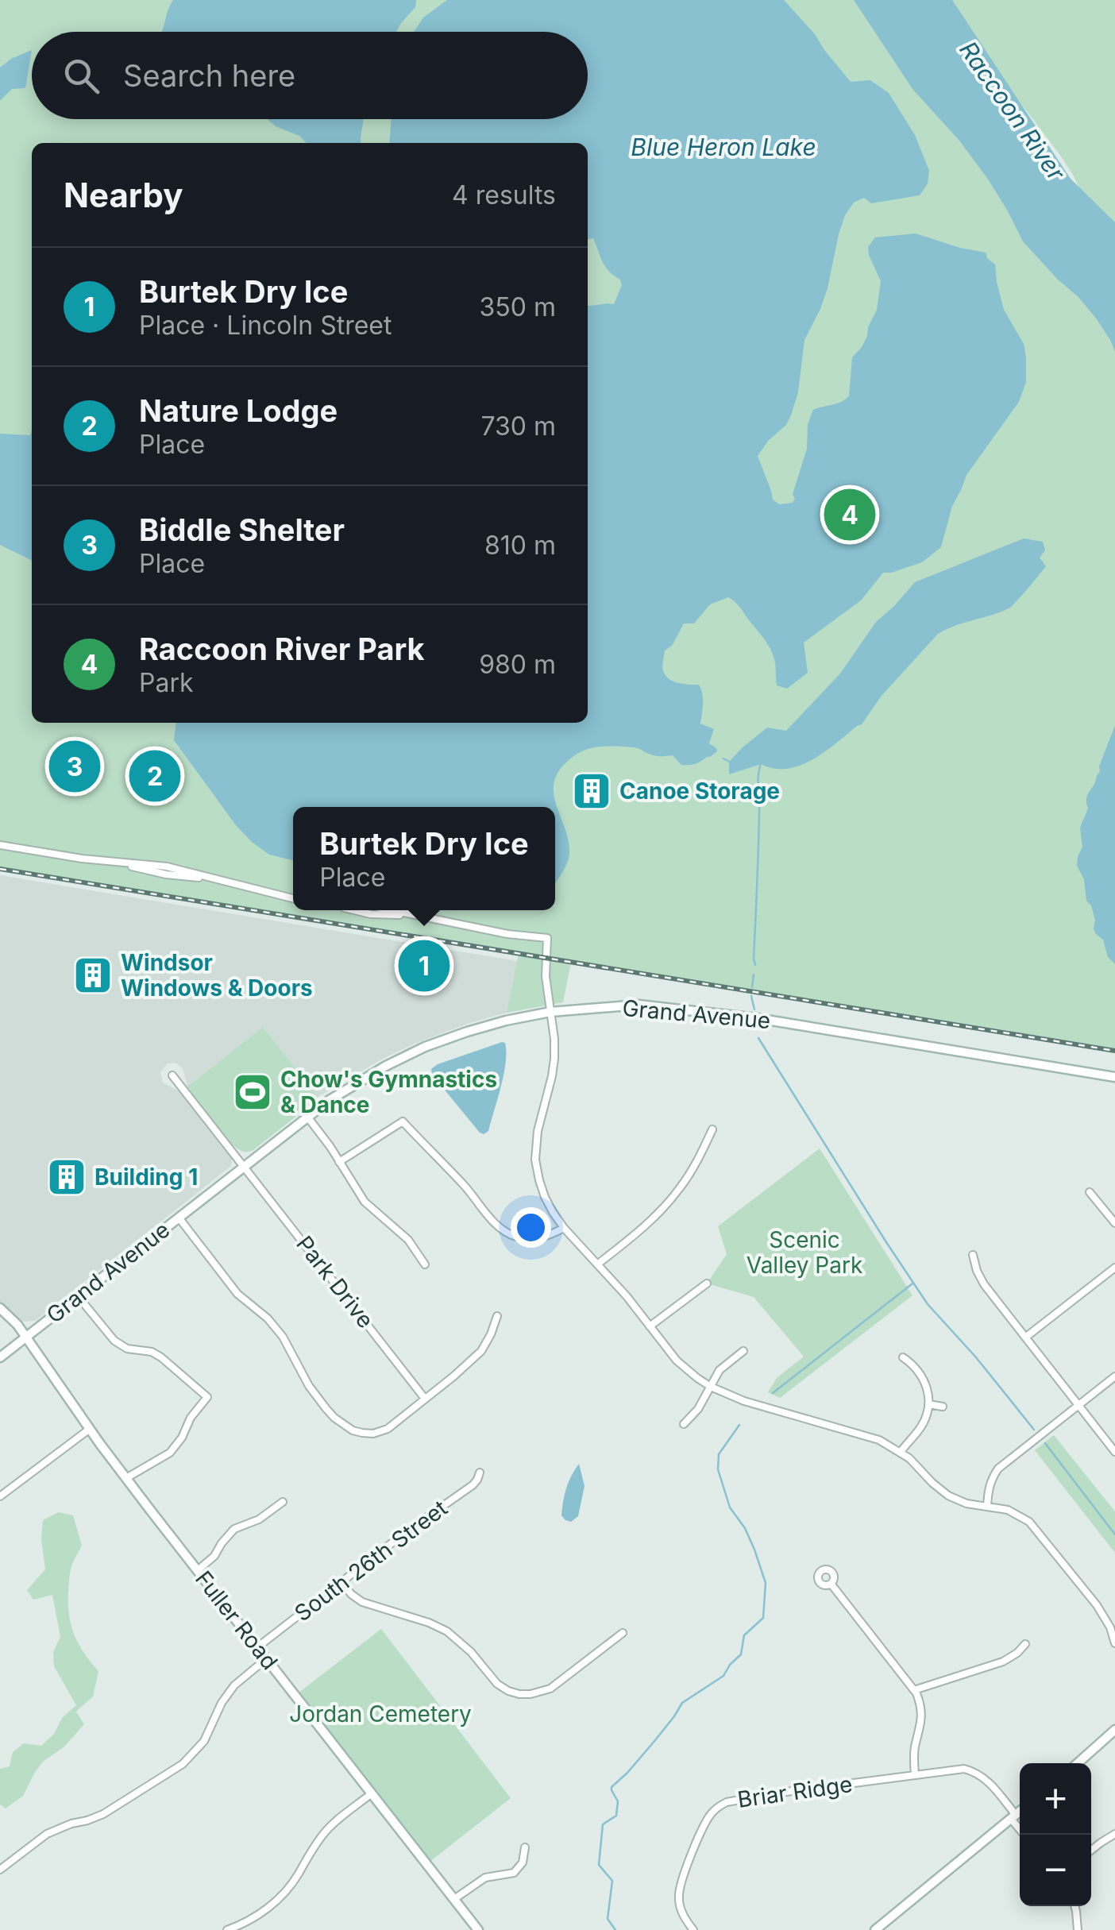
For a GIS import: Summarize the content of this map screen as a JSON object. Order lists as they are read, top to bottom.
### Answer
{
  "streets": {
    "main road": ["Grand Avenue", "Fuller Road"],
    "street": ["Park Drive", "South 26th Street", "Briar Ridge"]
  },
  "crossings": [
    ["Grand Avenue", "Park Drive"],
    ["Grand Avenue", "Fuller Road"],
    ["South 26th Street", "Fuller Road"]
  ],
  "water": ["Raccoon River", "Blue Heron Lake"],
  "parks": ["Scenic Valley Park", "Jordan Cemetery"],
  "places": {
    "building": ["Canoe Storage", "Windsor Windows & Doors", "Building 1"],
    "sports": ["Chow's Gymnastics & Dance"]
  },
  "page": {
    "search": "Search here",
    "heading": ["Nearby", "4 results"],
    "list": [
      {
        "mark": "1",
        "name": "Burtek Dry Ice",
        "note": "Place · Lincoln Street",
        "value": "350 m"
      },
      {
        "mark": "2",
        "name": "Nature Lodge",
        "note": "Place",
        "value": "730 m"
      },
      {
        "mark": "3",
        "name": "Biddle Shelter",
        "note": "Place",
        "value": "810 m"
      },
      {
        "mark": "4",
        "name": "Raccoon River Park",
        "note": "Park",
        "value": "980 m"
      }
    ],
    "pins": [
      "4",
      "3",
      "2",
      "1"
    ],
    "popup": ["Burtek Dry Ice", "Place"],
    "map_buttons": ["+", "−"]
  }
}
